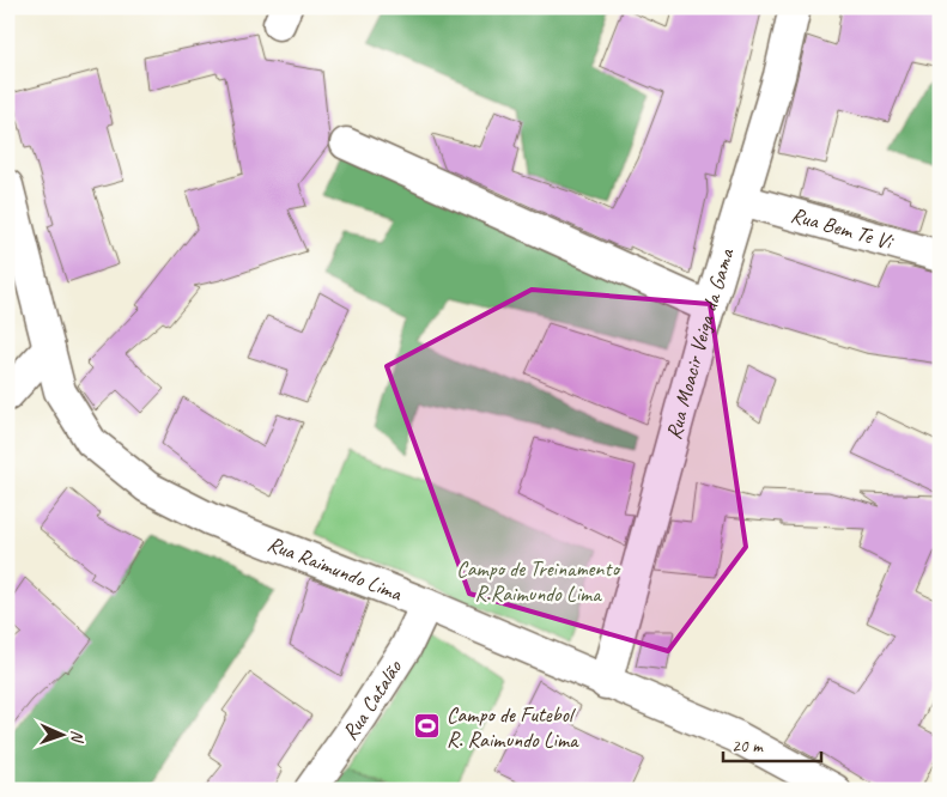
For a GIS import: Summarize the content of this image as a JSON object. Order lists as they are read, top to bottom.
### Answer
{
  "streets": {
    "street": [
      "Rua Bem Te Vi",
      "Rua Moacir Veiga da Gama",
      "Rua Raimundo Lima",
      "Rua Catalão"
    ]
  },
  "crossings": [
    ["Rua Bem Te Vi", "Rua Moacir Veiga da Gama"],
    ["Rua Moacir Veiga da Gama", "Rua Raimundo Lima"],
    ["Rua Raimundo Lima", "Rua Catalão"]
  ],
  "parks": ["Campo de Treinamento R.Raimundo Lima"],
  "places": {
    "sports": ["Campo de Futebol R. Raimundo Lima"]
  },
  "scale_bar": "20 m",
  "north": "right"
}
